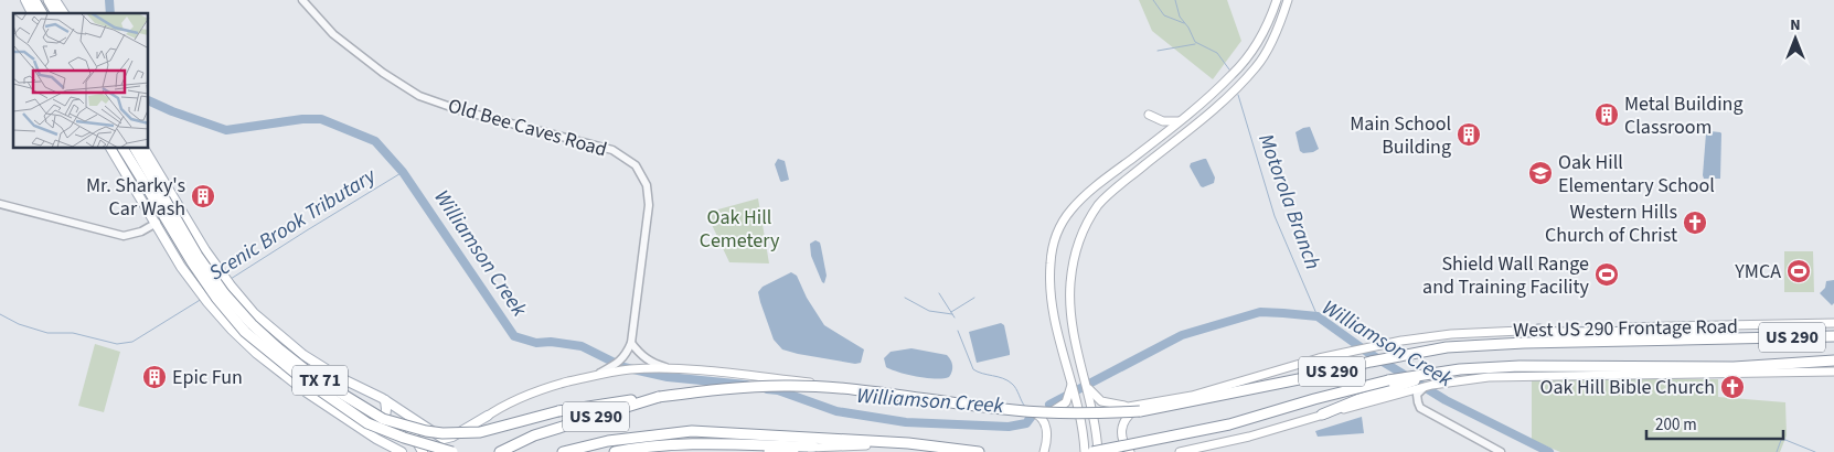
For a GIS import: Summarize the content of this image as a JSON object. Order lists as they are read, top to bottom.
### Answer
{
  "streets": {
    "highway": ["US 290", "TX 71"],
    "main road": ["West US 290 Frontage Road"],
    "street": ["Old Bee Caves Road"]
  },
  "crossings": [
    ["Old Bee Caves Road", "West US 290 Frontage Road"],
    ["US 290", "TX 71"]
  ],
  "water": ["Motorola Branch", "Scenic Brook Tributary", "Williamson Creek"],
  "parks": ["Oak Hill Cemetery"],
  "places": {
    "building": [
      "Metal Building Classroom",
      "Main School Building",
      "Mr. Sharky's Car Wash",
      "Epic Fun"
    ],
    "school or university": ["Oak Hill Elementary School"],
    "church": ["Western Hills Church of Christ", "Oak Hill Bible Church"],
    "sports": ["YMCA", "Shield Wall Range and Training Facility"]
  },
  "scale_bar": "200 m",
  "north": "top"
}
